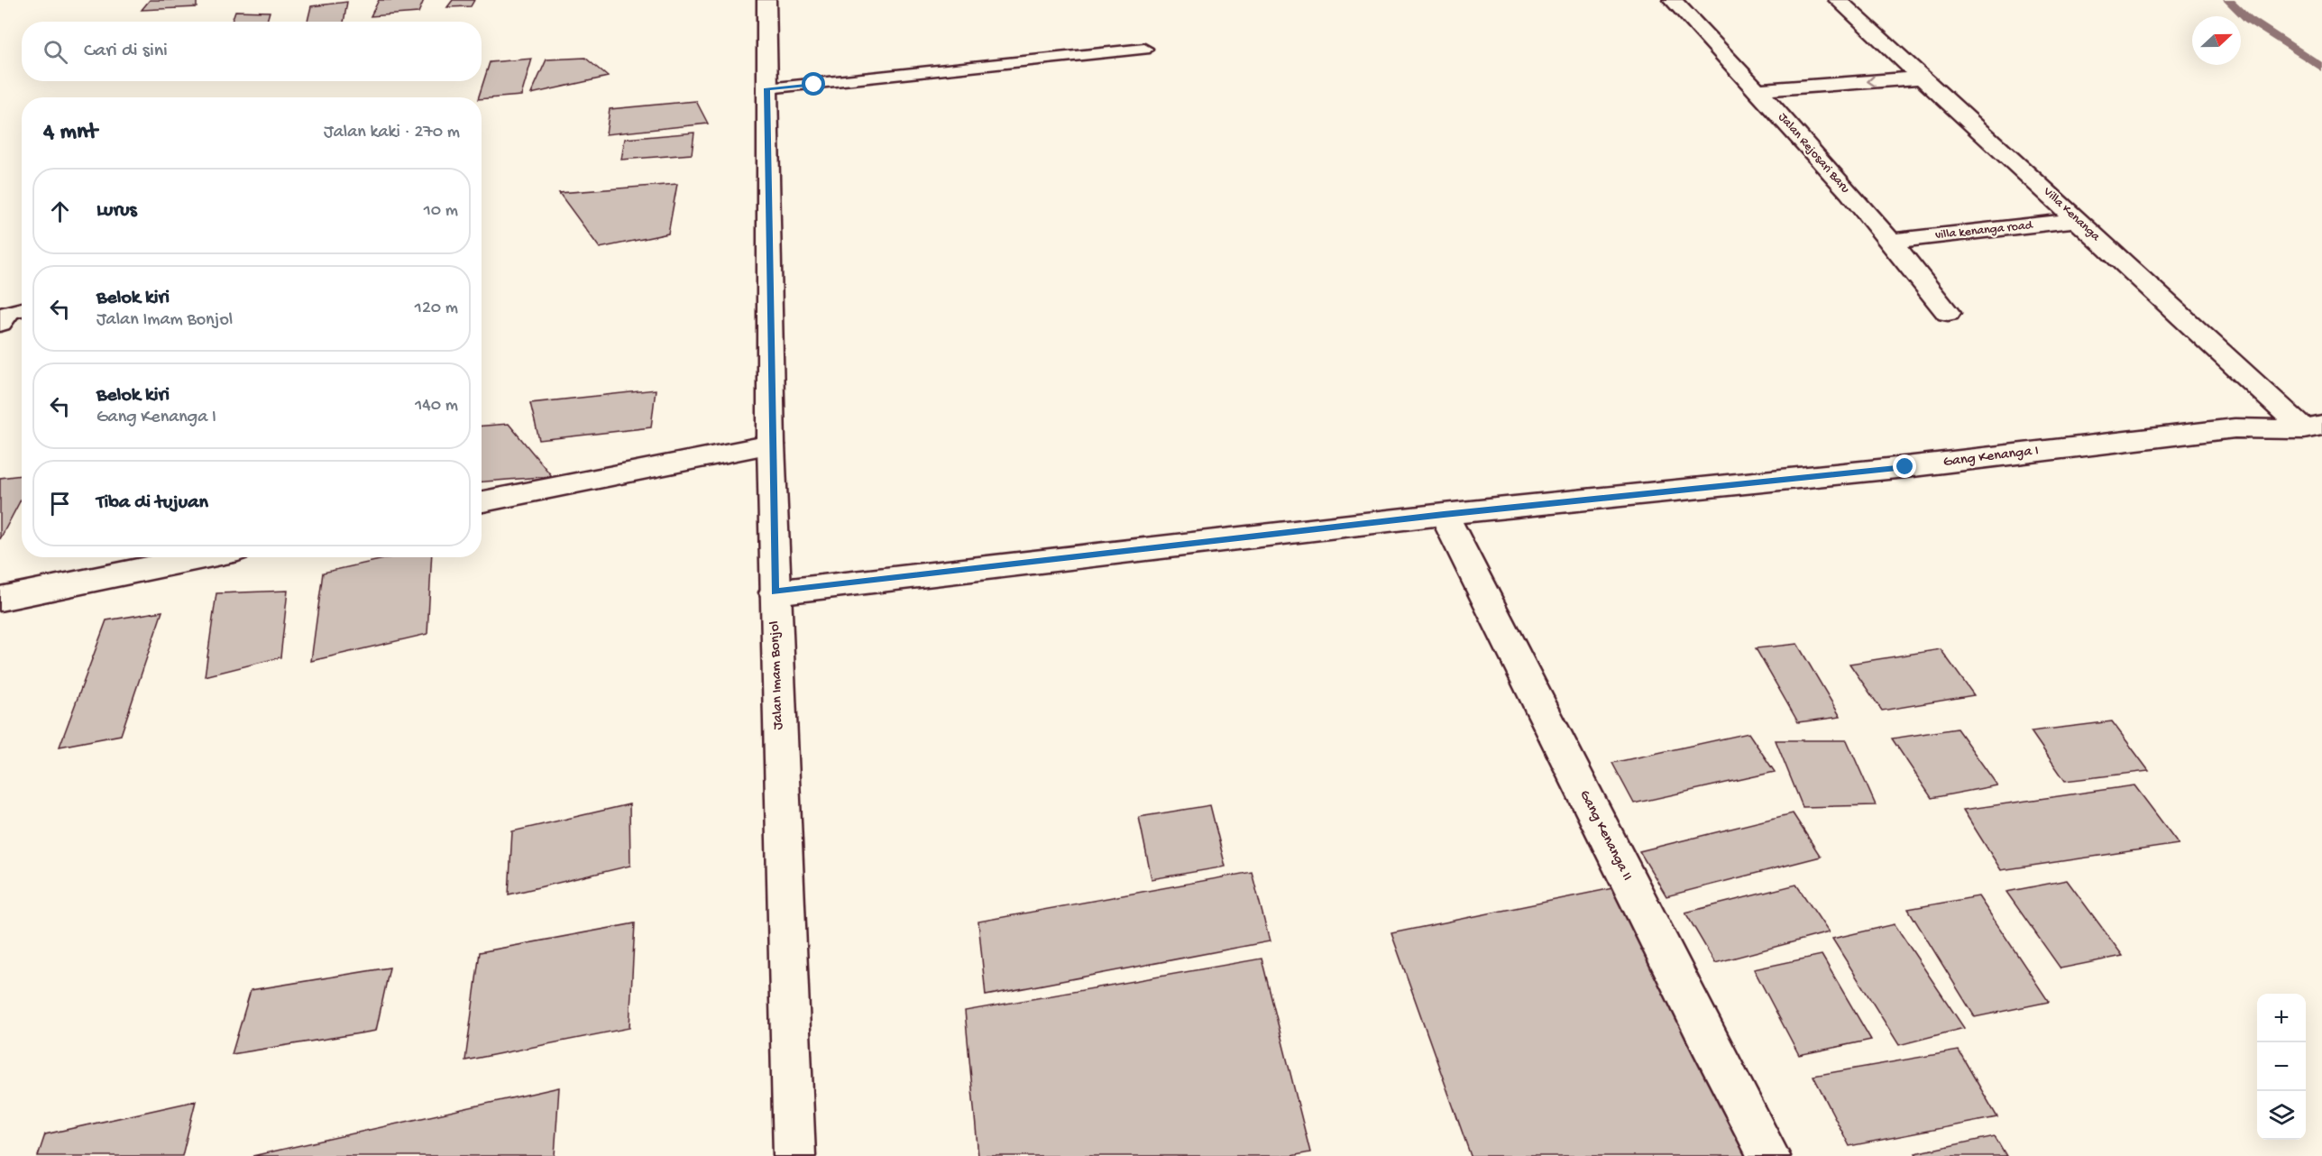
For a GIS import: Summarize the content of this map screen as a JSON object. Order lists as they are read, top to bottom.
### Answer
{
  "streets": {
    "street": [
      "Jalan Rejosari Baru",
      "Villa Kenanga",
      "villa kenanga road",
      "Gang Kenanga I",
      "Jalan Imam Bonjol",
      "Gang Kenanga II"
    ]
  },
  "crossings": [
    ["Jalan Rejosari Baru", "villa kenanga road"],
    ["Villa Kenanga", "villa kenanga road"],
    ["Villa Kenanga", "Gang Kenanga I"],
    ["Gang Kenanga I", "Jalan Imam Bonjol"],
    ["Gang Kenanga I", "Gang Kenanga II"]
  ],
  "north": "right",
  "page": {
    "search": "Cari di sini",
    "heading": ["4 mnt", "Jalan kaki · 270 m"],
    "list": [
      ["Lurus", "10 m"],
      ["Belok kiri", "Jalan Imam Bonjol", "120 m"],
      ["Belok kiri", "Gang Kenanga I", "140 m"],
      "Tiba di tujuan"
    ],
    "map_buttons": ["+", "−"]
  }
}
